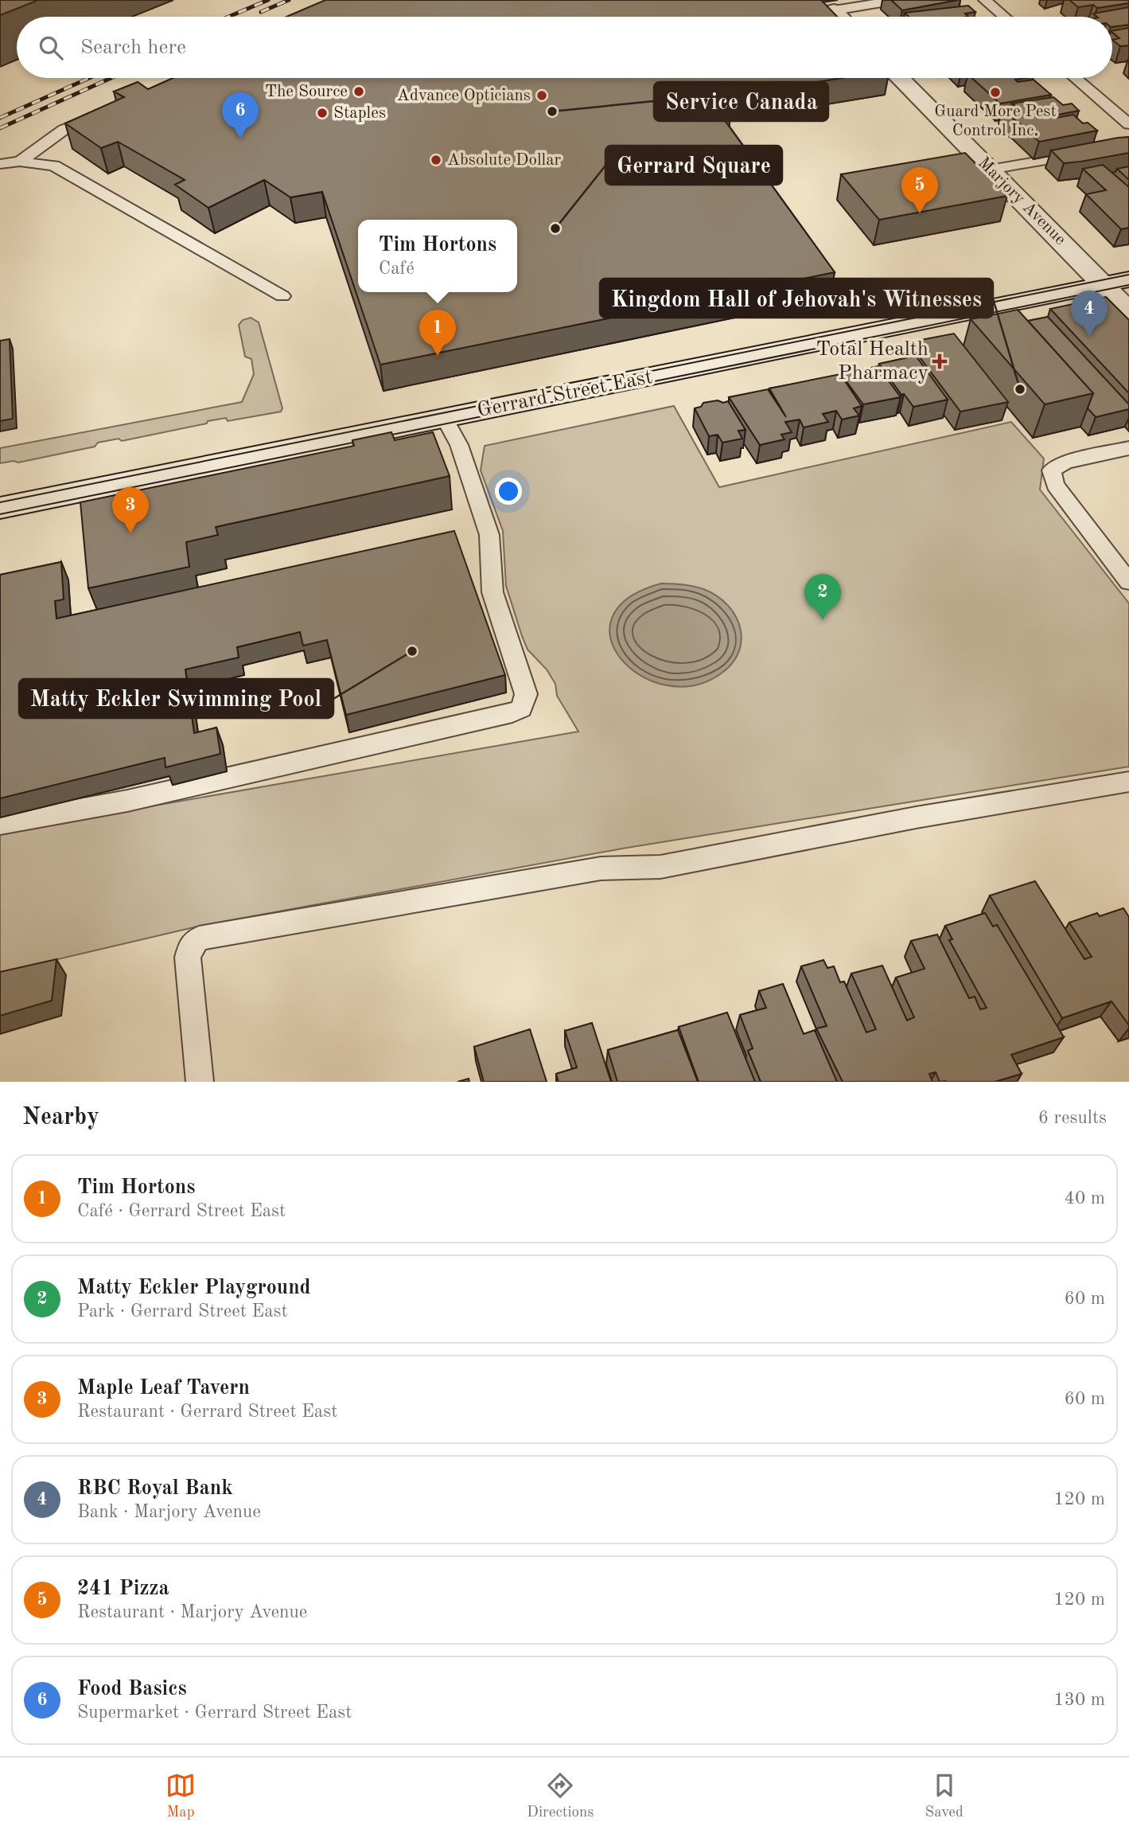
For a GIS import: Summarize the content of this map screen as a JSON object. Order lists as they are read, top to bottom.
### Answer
{
  "streets": {
    "main road": ["Marjory Avenue", "Gerrard Street East"]
  },
  "crossings": [
    ["Marjory Avenue", "Gerrard Street East"]
  ],
  "places": {
    "other": [
      "The Source",
      "Guard More Pest Control Inc.",
      "Advance Opticians",
      "Service Canada",
      "Staples",
      "Absolute Dollar",
      "Gerrard Square",
      "Kingdom Hall of Jehovah's Witnesses",
      "Matty Eckler Swimming Pool"
    ],
    "health": ["Total Health Pharmacy"]
  },
  "page": {
    "search": "Search here",
    "pins": [
      "6",
      "5",
      "4",
      "1",
      "3",
      "2"
    ],
    "popup": ["Tim Hortons", "Café"],
    "heading": ["Nearby", "6 results"],
    "list": [
      {
        "mark": "1",
        "name": "Tim Hortons",
        "note": "Café · Gerrard Street East",
        "value": "40 m"
      },
      {
        "mark": "2",
        "name": "Matty Eckler Playground",
        "note": "Park · Gerrard Street East",
        "value": "60 m"
      },
      {
        "mark": "3",
        "name": "Maple Leaf Tavern",
        "note": "Restaurant · Gerrard Street East",
        "value": "60 m"
      },
      {
        "mark": "4",
        "name": "RBC Royal Bank",
        "note": "Bank · Marjory Avenue",
        "value": "120 m"
      },
      {
        "mark": "5",
        "name": "241 Pizza",
        "note": "Restaurant · Marjory Avenue",
        "value": "120 m"
      },
      {
        "mark": "6",
        "name": "Food Basics",
        "note": "Supermarket · Gerrard Street East",
        "value": "130 m"
      }
    ],
    "nav": ["Map", "Directions", "Saved"]
  }
}
